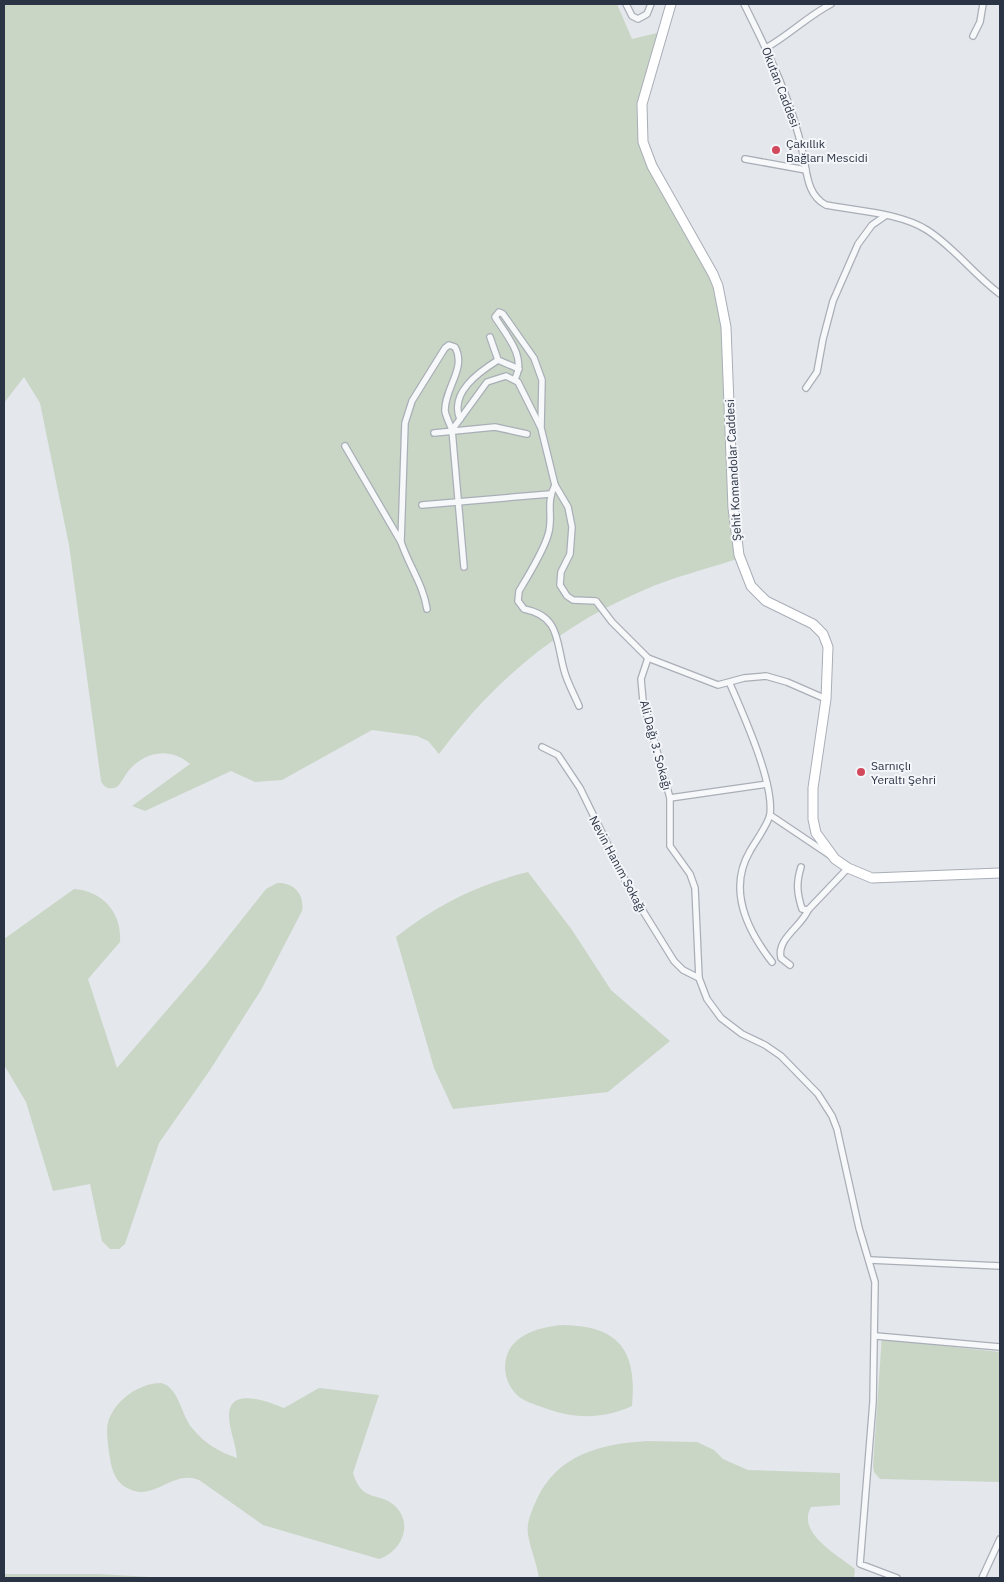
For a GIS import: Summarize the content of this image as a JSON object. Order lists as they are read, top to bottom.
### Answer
{
  "streets": {
    "main road": ["Şehit Komandolar Caddesi"],
    "street": ["Okutan Caddesi", "Ali Dağı 3. Sokağı", "Nevin Hanım Sokağı"]
  },
  "crossings": [
    ["Ali Dağı 3. Sokağı", "Nevin Hanım Sokağı"]
  ],
  "places": ["Çakıllık Bağları Mescidi", "Sarnıçlı Yeraltı Şehri"]
}
